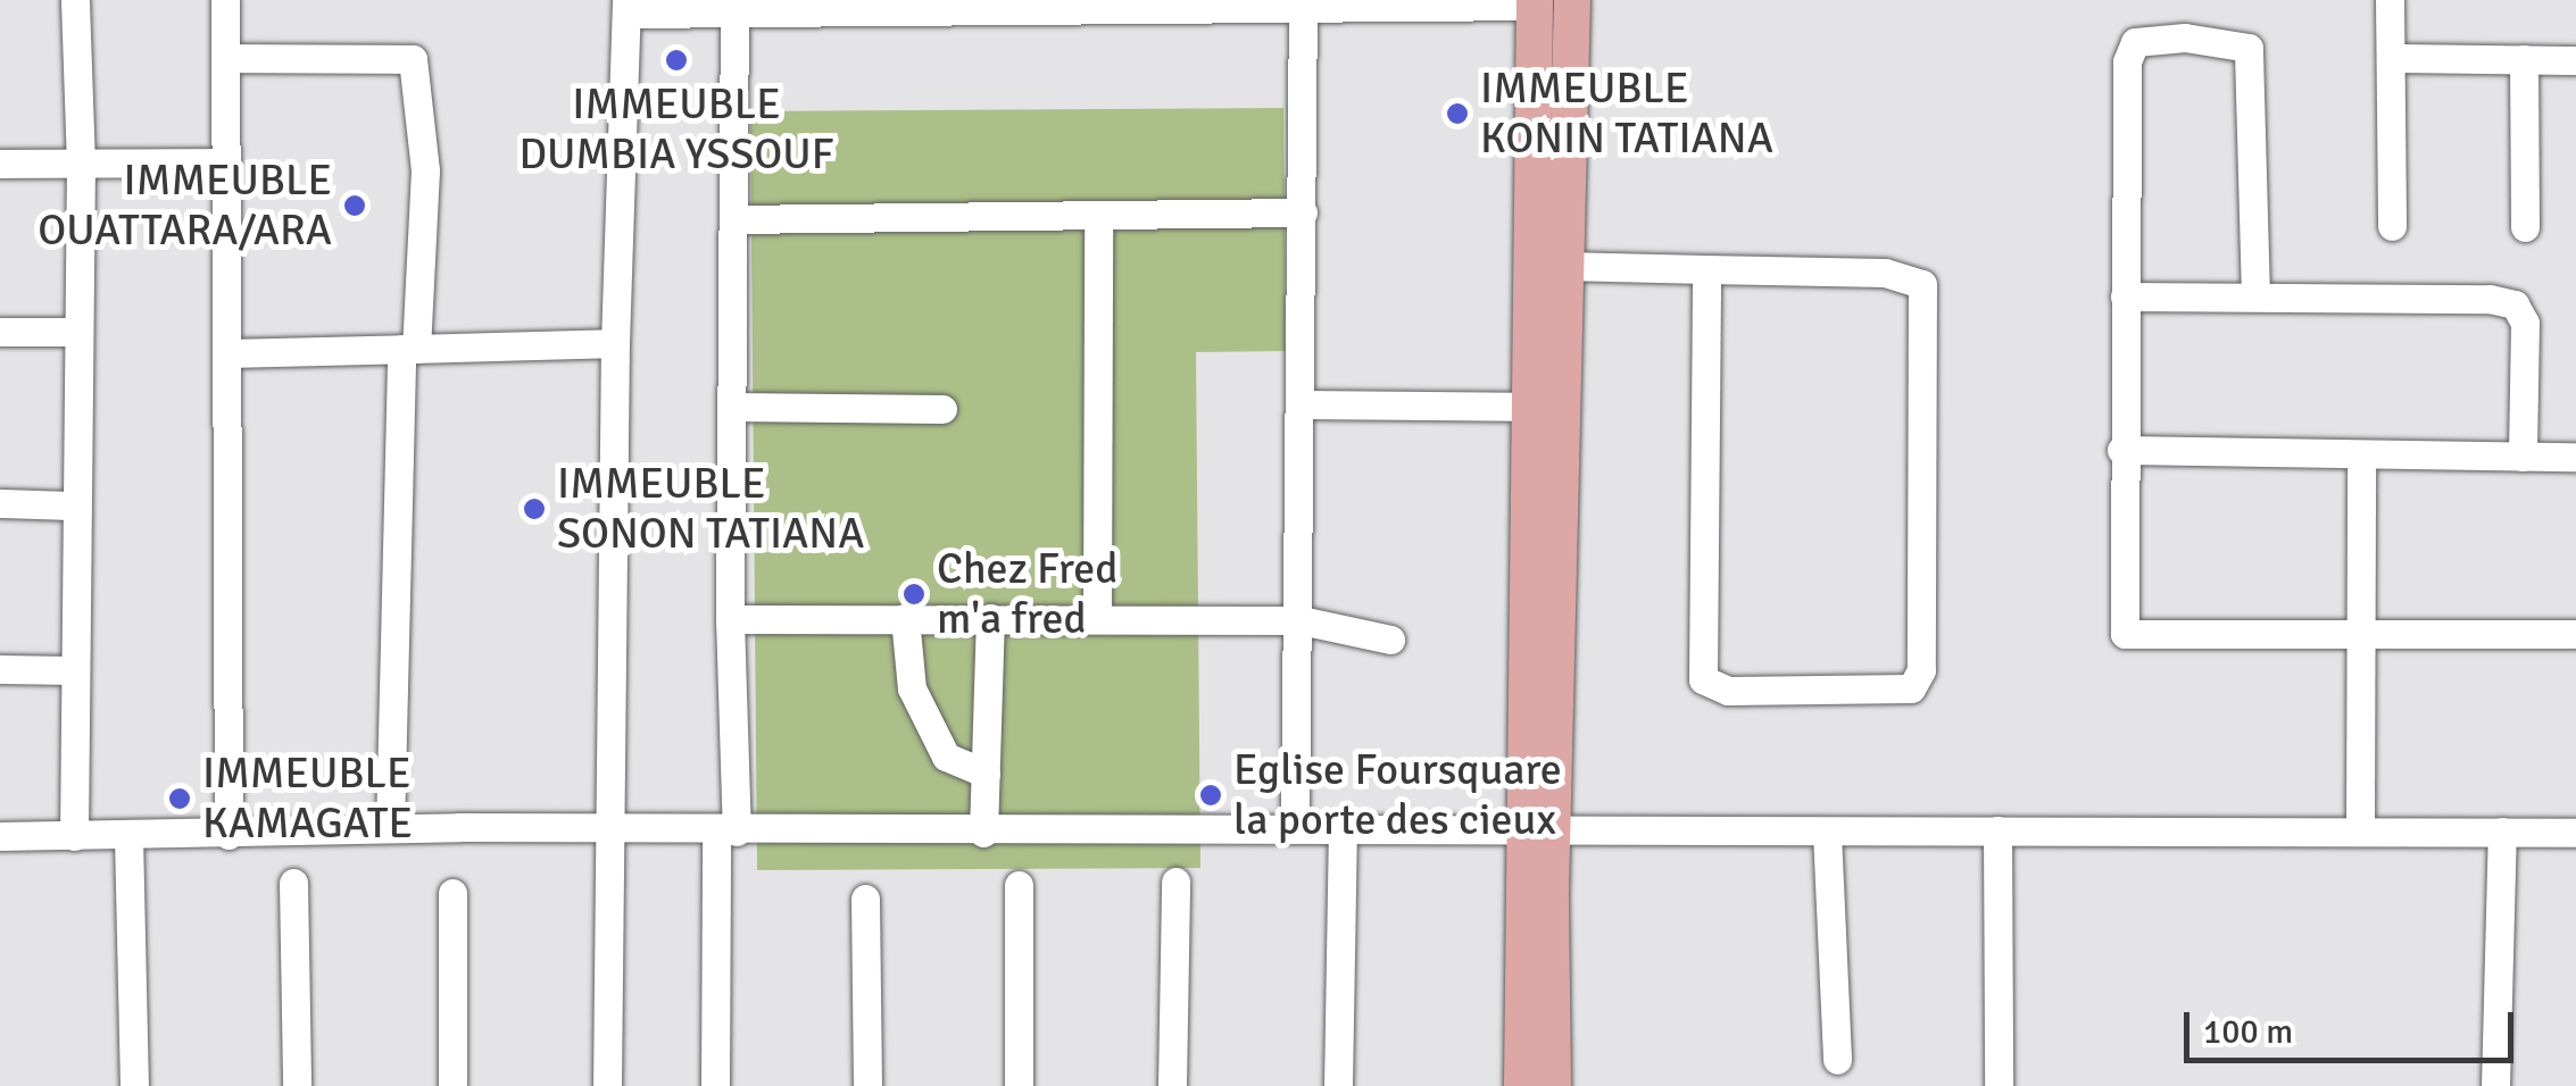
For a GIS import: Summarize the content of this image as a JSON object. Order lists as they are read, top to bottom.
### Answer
{
  "places": [
    "IMMEUBLE DUMBIA YSSOUF",
    "IMMEUBLE KONIN TATIANA",
    "IMMEUBLE OUATTARA/ARA",
    "IMMEUBLE SONON TATIANA",
    "Chez Fred m'a fred",
    "Eglise Foursquare la porte des cieux",
    "IMMEUBLE KAMAGATE"
  ],
  "scale_bar": "100 m"
}
